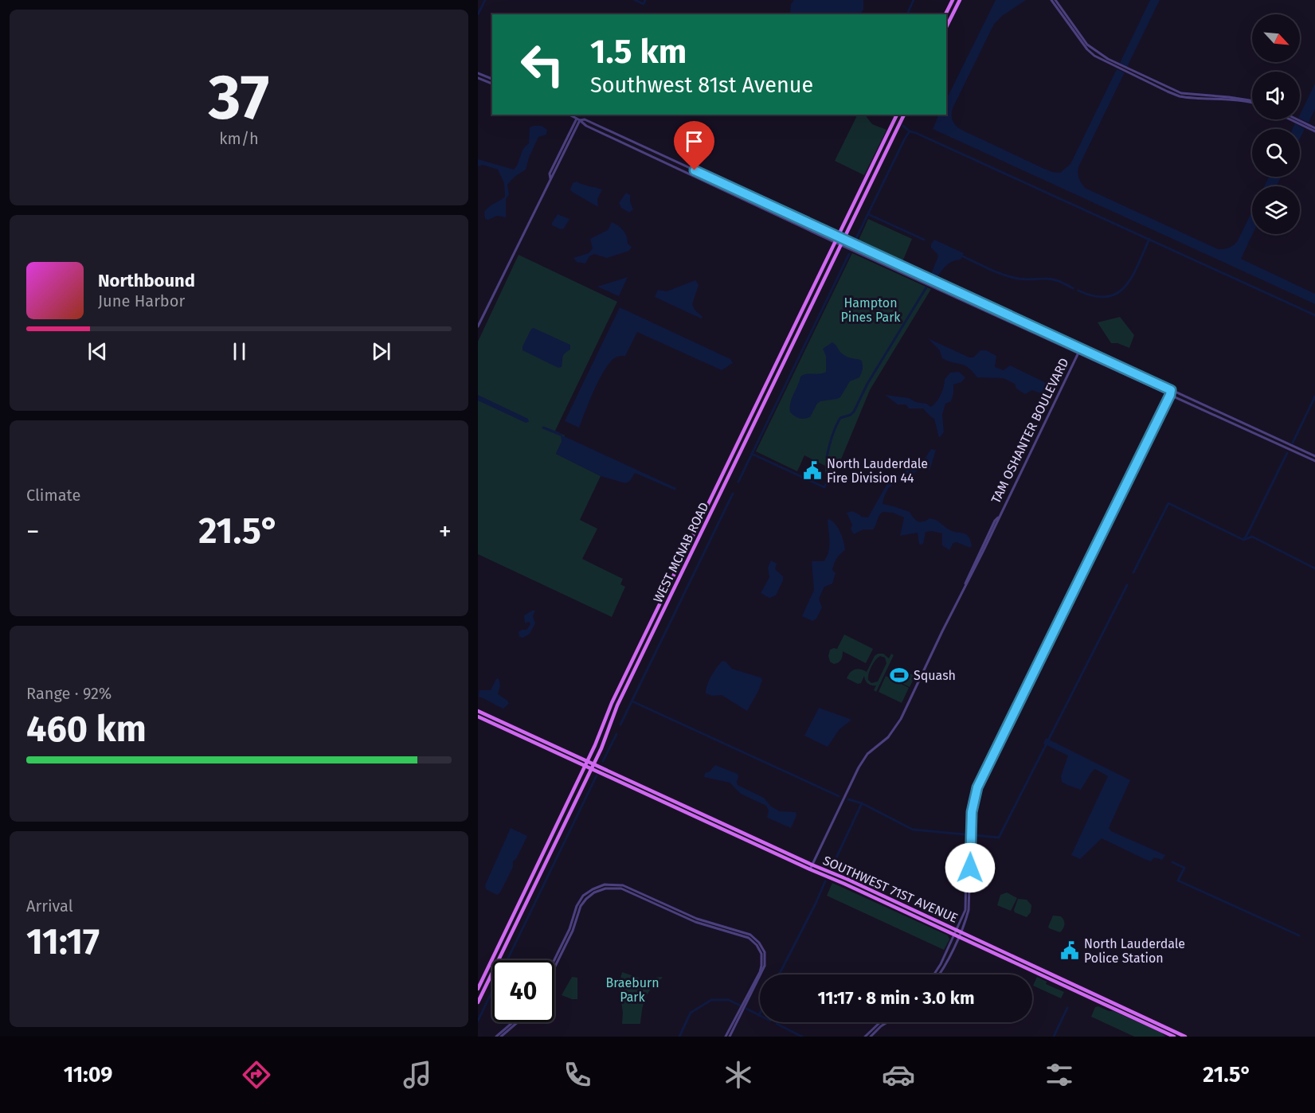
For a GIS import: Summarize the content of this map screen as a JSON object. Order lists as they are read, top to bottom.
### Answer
{
  "streets": {
    "main road": ["WEST MCNAB ROAD", "SOUTHWEST 71ST AVENUE"],
    "street": ["TAM OSHANTER BOULEVARD"]
  },
  "crossings": [
    ["TAM OSHANTER BOULEVARD", "SOUTHWEST 71ST AVENUE"],
    ["WEST MCNAB ROAD", "SOUTHWEST 71ST AVENUE"]
  ],
  "parks": ["Hampton Pines Park", "Braeburn Park"],
  "places": {
    "public building": ["North Lauderdale Fire Division 44", "North Lauderdale Police Station"],
    "sports": ["Squash"]
  },
  "north": "bottom right",
  "page": {
    "tile": [
      ["37", "km/h"],
      "Climate",
      ["Range · 92%", "460 km"],
      ["Arrival", "11:17"]
    ],
    "turn": ["1.5 km", "Southwest 81st Avenue"],
    "song": ["Northbound", "June Harbor"],
    "heat": ["−", "21.5°", "+"],
    "limit": "40",
    "trip": "11:17 · 8 min · 3.0 km",
    "tabs": ["11:09", "21.5°"]
  }
}
